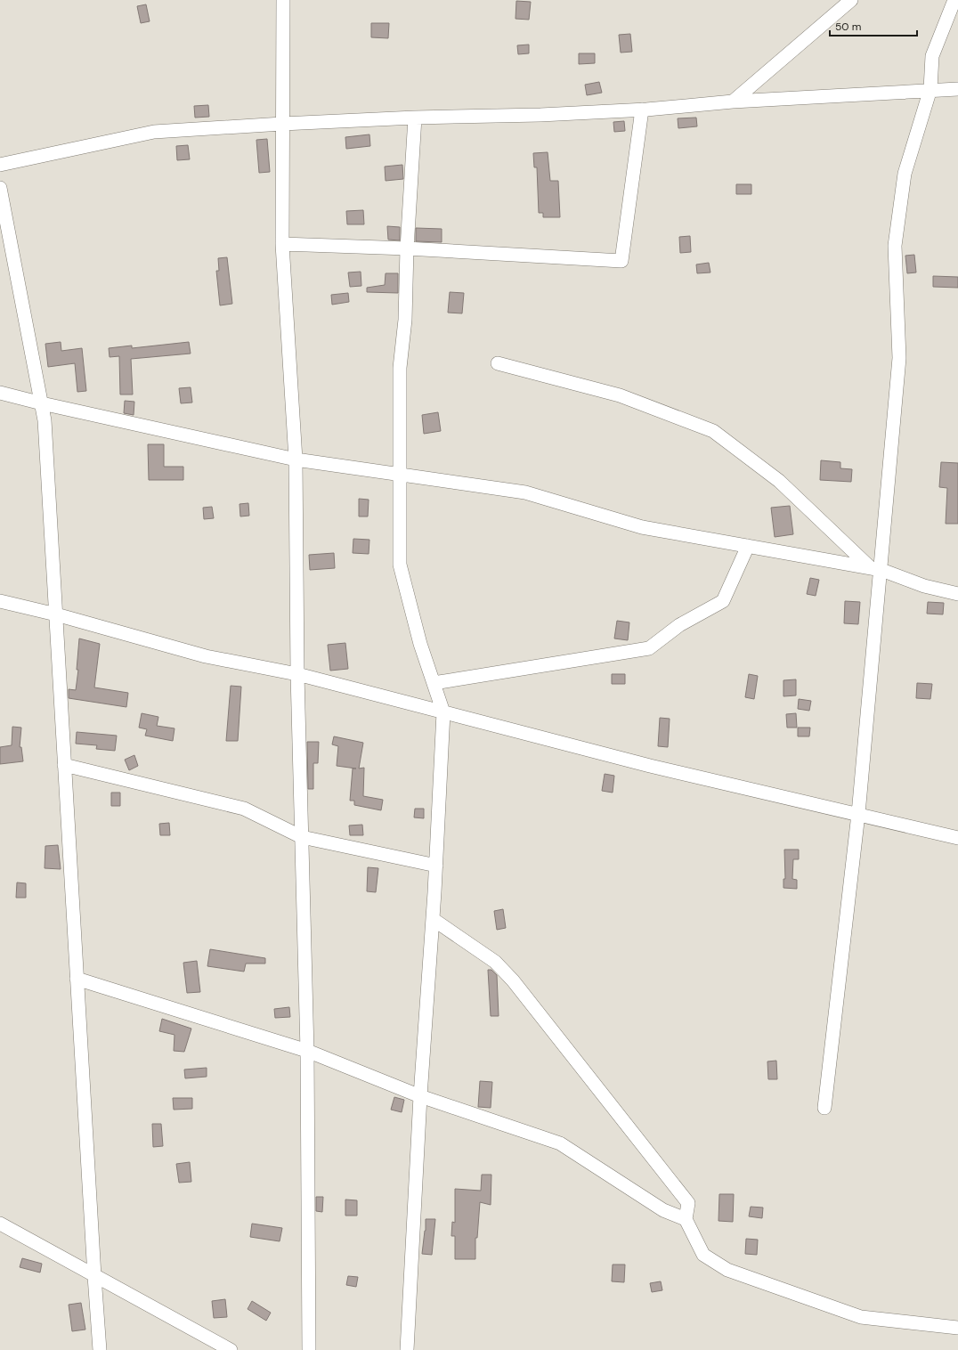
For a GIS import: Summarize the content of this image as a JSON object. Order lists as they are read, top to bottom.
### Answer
{
  "scale_bar": "50 m"
}
